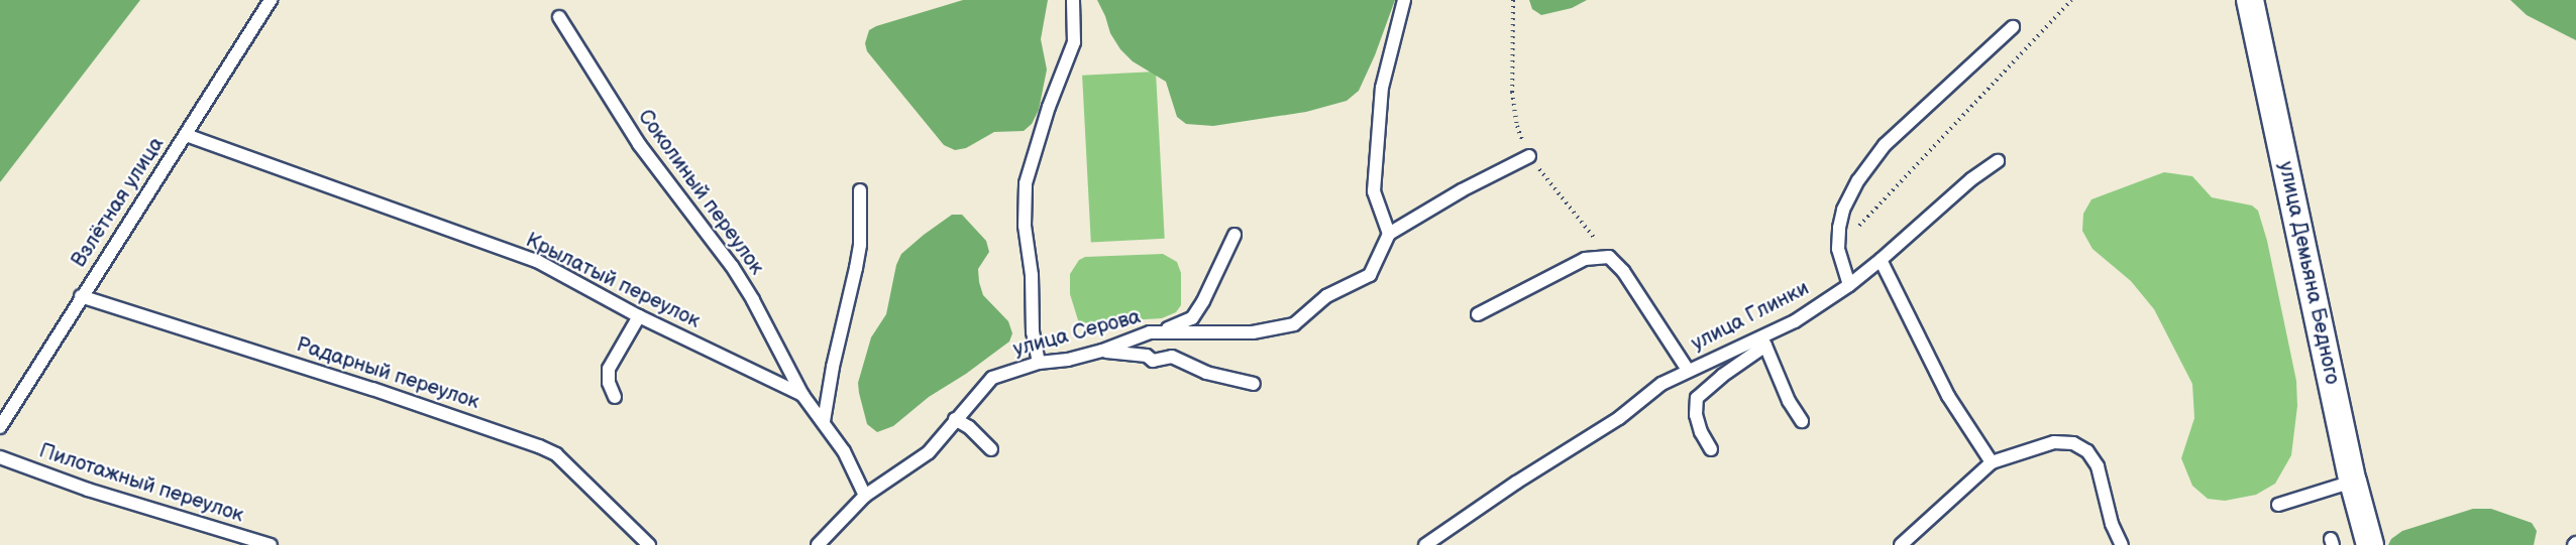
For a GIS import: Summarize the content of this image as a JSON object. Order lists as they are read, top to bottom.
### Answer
{
  "streets": {
    "street": ["улица Демьяна Бедного"],
    "lane": [
      "Соколиный переулок",
      "Взлётная улица",
      "Крылатый переулок",
      "улица Глинки",
      "улица Серова",
      "Радарный переулок",
      "Пилотажный переулок"
    ]
  },
  "crossings": [
    ["Соколиный переулок", "Крылатый переулок"],
    ["Взлётная улица", "Крылатый переулок"],
    ["Взлётная улица", "Радарный переулок"],
    ["Крылатый переулок", "улица Серова"]
  ]
}
